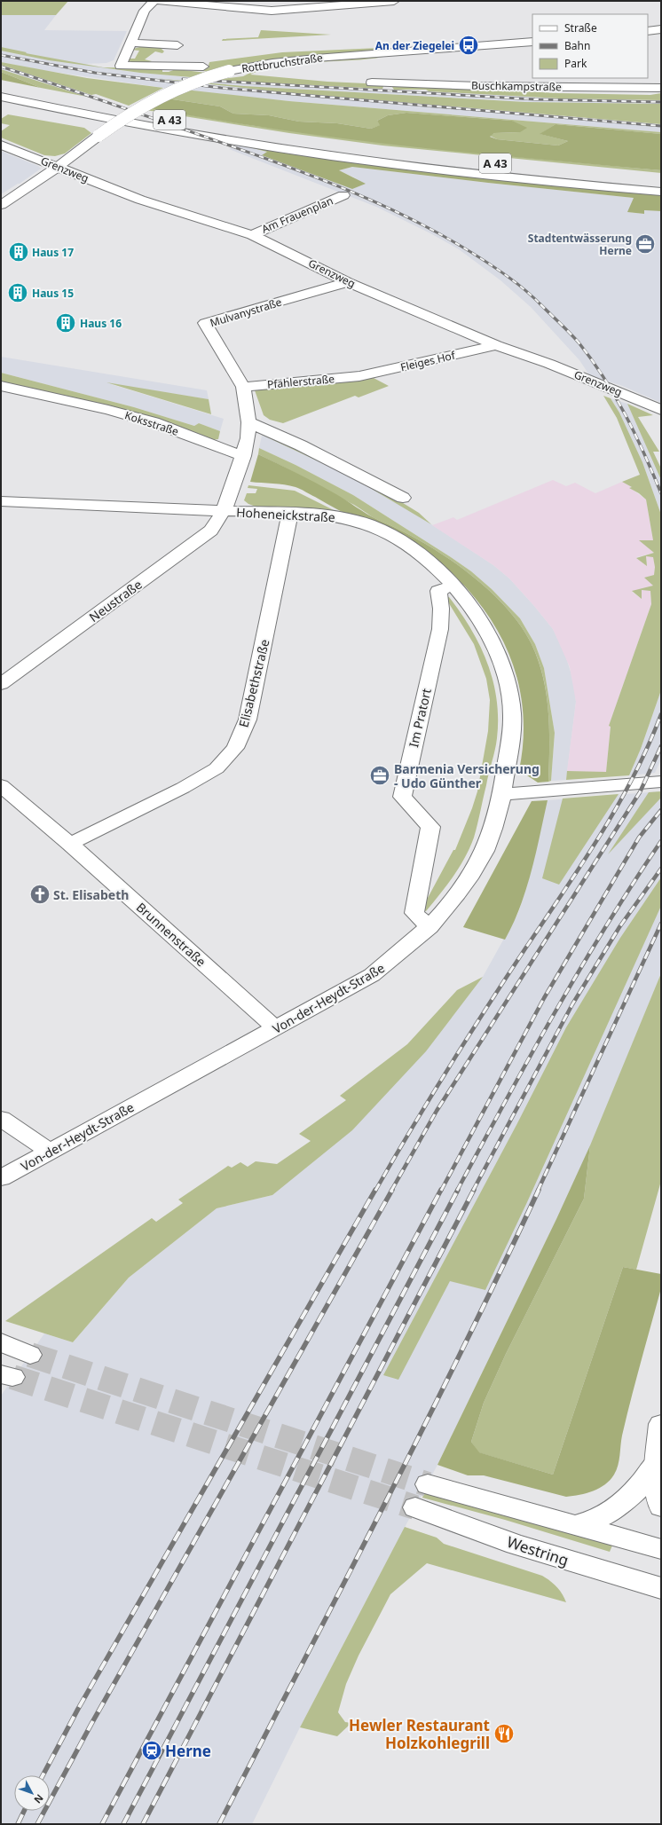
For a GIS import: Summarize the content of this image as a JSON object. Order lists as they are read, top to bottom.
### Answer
{
  "streets": {
    "main road": [
      "Rottbruchstraße",
      "Buschkampstraße",
      "A 43",
      "Grenzweg",
      "Am Frauenplan",
      "Mulvanystraße",
      "Fleiges Hof",
      "Pfählerstraße",
      "Koksstraße",
      "Hoheneickstraße",
      "Neustraße",
      "Elisabethstraße",
      "Im Pratort",
      "Brunnenstraße",
      "Von-der-Heydt-Straße",
      "Westring"
    ]
  },
  "crossings": [
    ["Rottbruchstraße", "Grenzweg"],
    ["Grenzweg", "Am Frauenplan"],
    ["Grenzweg", "Mulvanystraße"],
    ["Grenzweg", "Fleiges Hof"],
    ["Mulvanystraße", "Pfählerstraße"],
    ["Mulvanystraße", "Koksstraße"],
    ["Fleiges Hof", "Pfählerstraße"],
    ["Hoheneickstraße", "Neustraße"],
    ["Hoheneickstraße", "Elisabethstraße"],
    ["Hoheneickstraße", "Im Pratort"],
    ["Hoheneickstraße", "Von-der-Heydt-Straße"],
    ["Elisabethstraße", "Brunnenstraße"],
    ["Im Pratort", "Von-der-Heydt-Straße"],
    ["Brunnenstraße", "Von-der-Heydt-Straße"]
  ],
  "places": {
    "bus stop": ["An der Ziegelei"],
    "office": ["Stadtentwässerung Herne", "Barmenia Versicherung - Udo Günther"],
    "building": ["Haus 17", "Haus 15", "Haus 16"],
    "church": ["St. Elisabeth"],
    "restaurant": ["Hewler Restaurant Holzkohlegrill"],
    "station": ["Herne"]
  },
  "legend": ["Straße", "Bahn", "Park"],
  "north": "bottom right"
}
